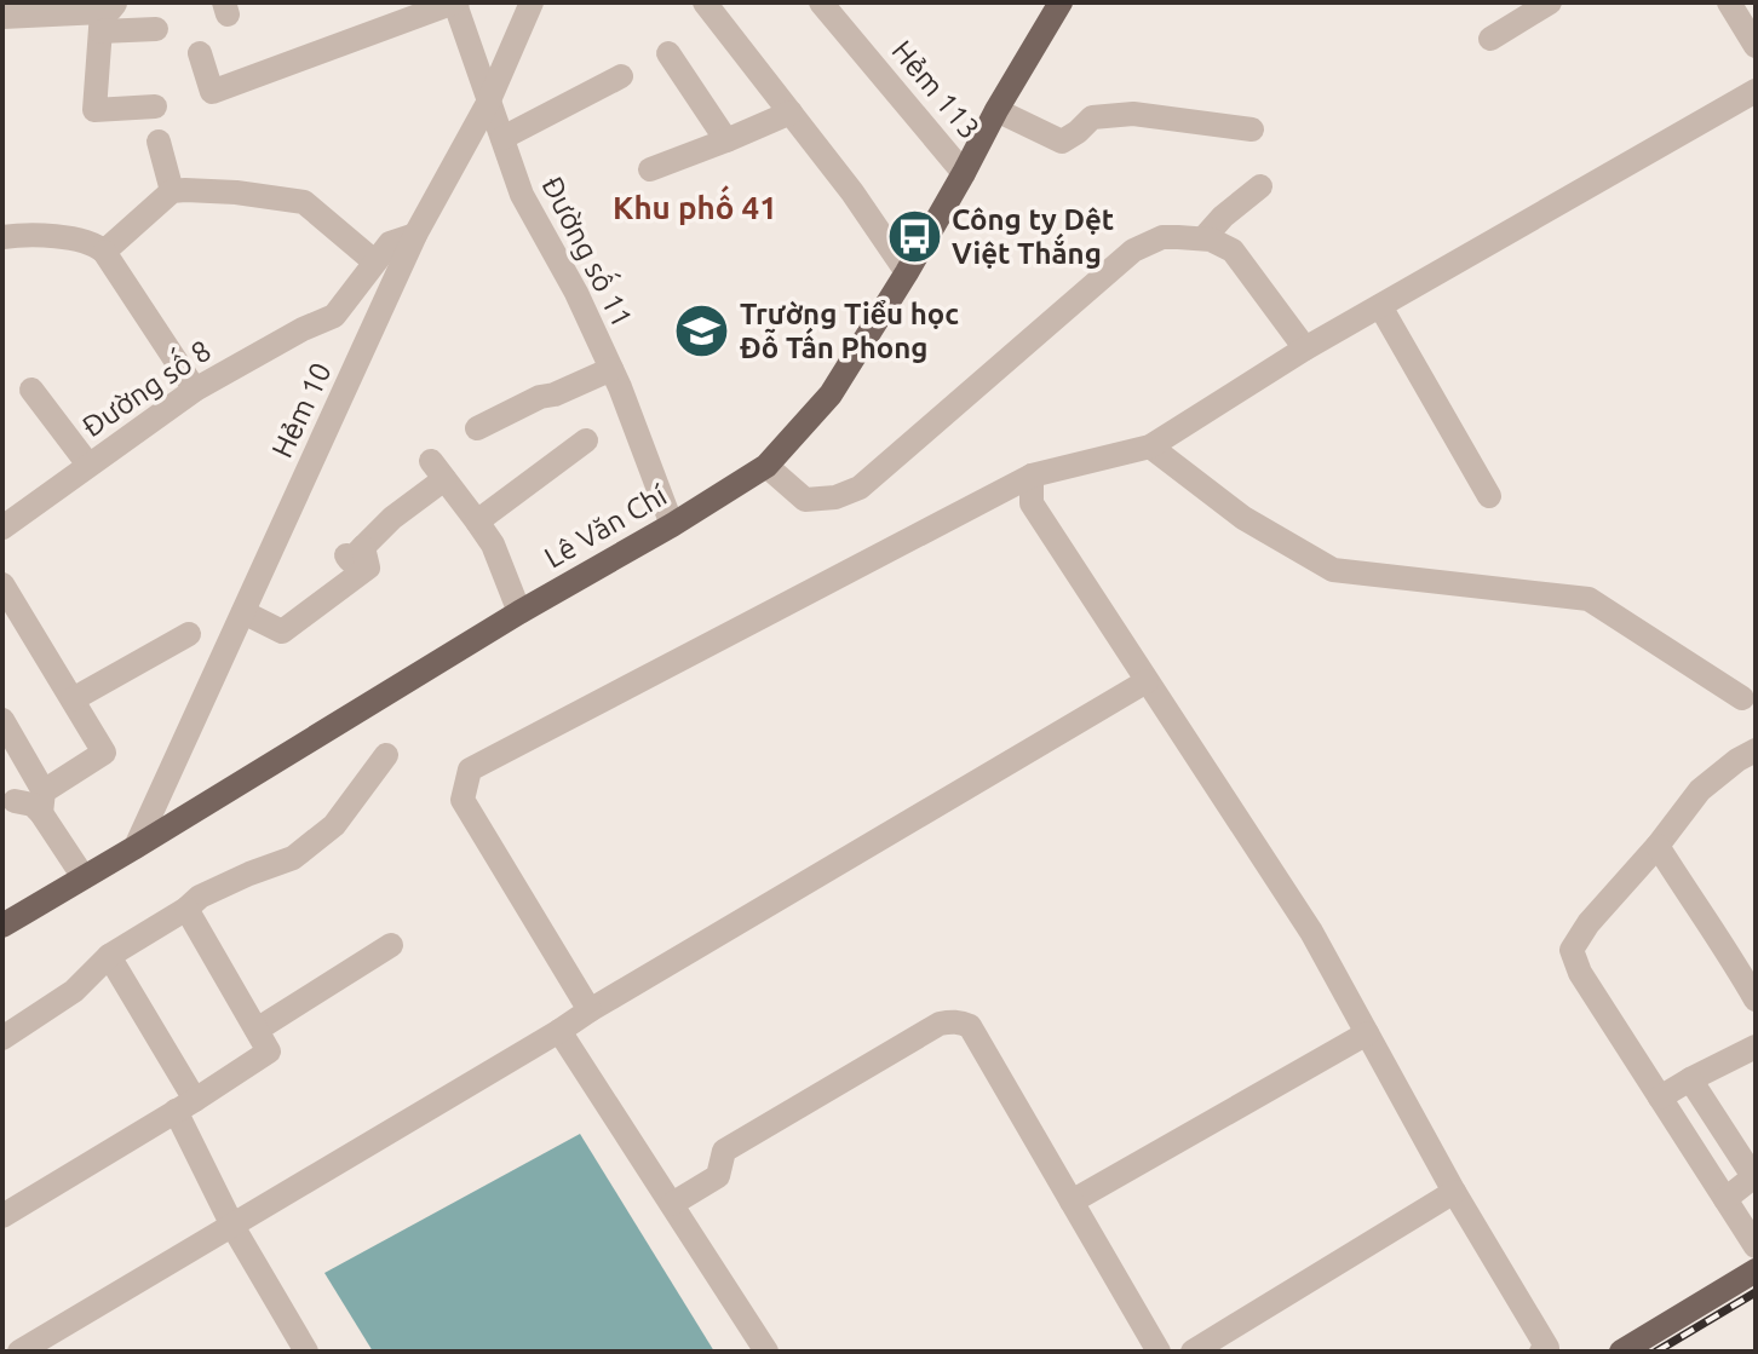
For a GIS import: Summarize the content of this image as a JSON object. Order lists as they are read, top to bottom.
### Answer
{
  "streets": {
    "main road": ["Lê Văn Chí"],
    "street": [
      "Hẻm 113",
      "Đường số 11",
      "Đường số 8",
      "Hẻm 10"
    ]
  },
  "crossings": [
    ["Hẻm 113", "Lê Văn Chí"],
    ["Đường số 11", "Hẻm 10"],
    ["Đường số 11", "Lê Văn Chí"],
    ["Hẻm 10", "Lê Văn Chí"]
  ],
  "districts": ["Khu phố 41"],
  "places": {
    "bus stop": ["Công ty Dệt Việt Thắng"],
    "school or university": ["Trường Tiểu học Đỗ Tấn Phong"]
  }
}
